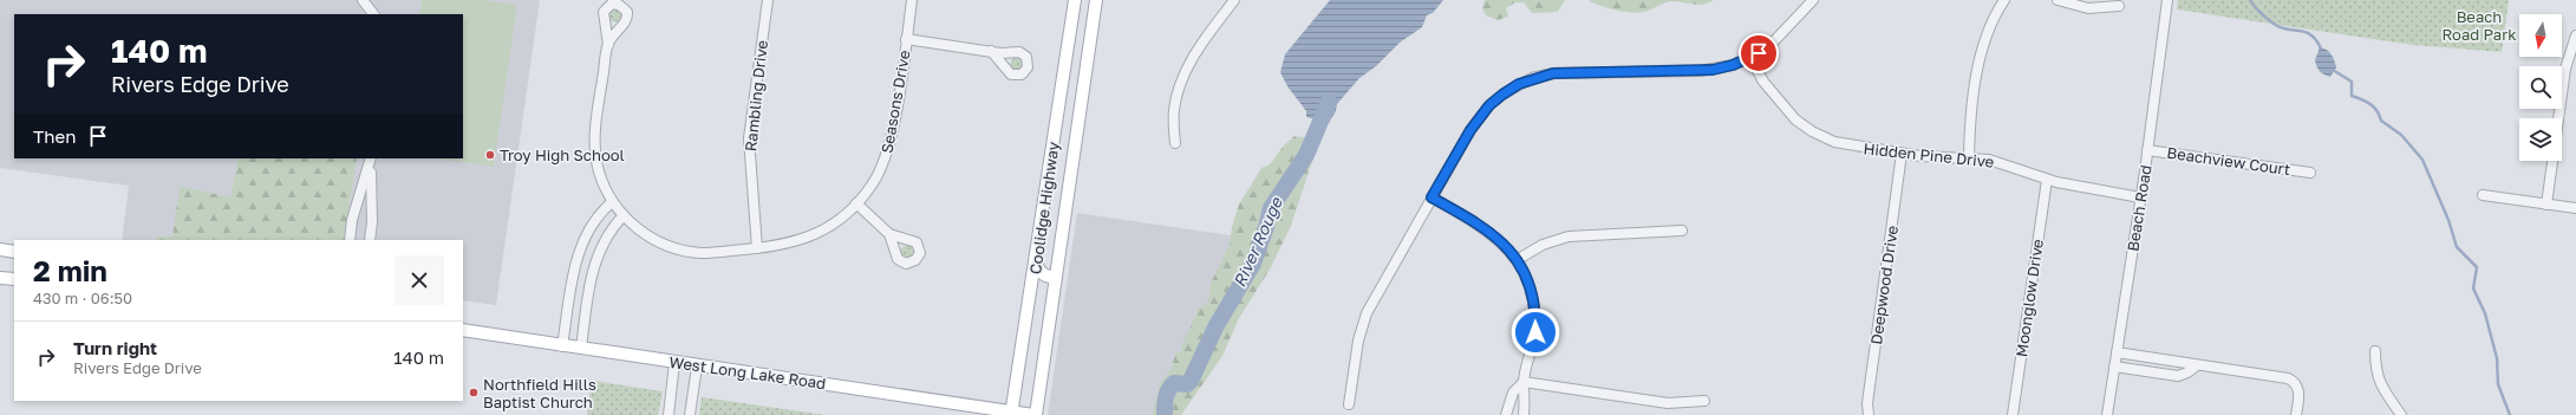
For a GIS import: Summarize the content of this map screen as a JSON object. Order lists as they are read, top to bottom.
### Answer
{
  "streets": {
    "main road": ["Coolidge Highway", "West Long Lake Road"],
    "street": [
      "Rambling Drive",
      "Seasons Drive",
      "Hidden Pine Drive",
      "Beachview Court",
      "Beach Road",
      "Deepwood Drive",
      "Moonglow Drive"
    ]
  },
  "crossings": [
    ["Rambling Drive", "Seasons Drive"],
    ["Hidden Pine Drive", "Beach Road"],
    ["Hidden Pine Drive", "Deepwood Drive"],
    ["Hidden Pine Drive", "Moonglow Drive"],
    ["Beachview Court", "Beach Road"],
    ["Coolidge Highway", "West Long Lake Road"]
  ],
  "water": ["River Rouge"],
  "parks": ["Beach Road Park"],
  "places": ["Troy High School", "Northfield Hills Baptist Church"],
  "north": "bottom",
  "page": {
    "turn": ["140 m", "Rivers Edge Drive"],
    "then": "Then",
    "heading": ["2 min", "430 m · 06:50"],
    "list": [
      {
        "name": "Turn right",
        "note": "Rivers Edge Drive",
        "value": "140 m"
      }
    ]
  }
}
